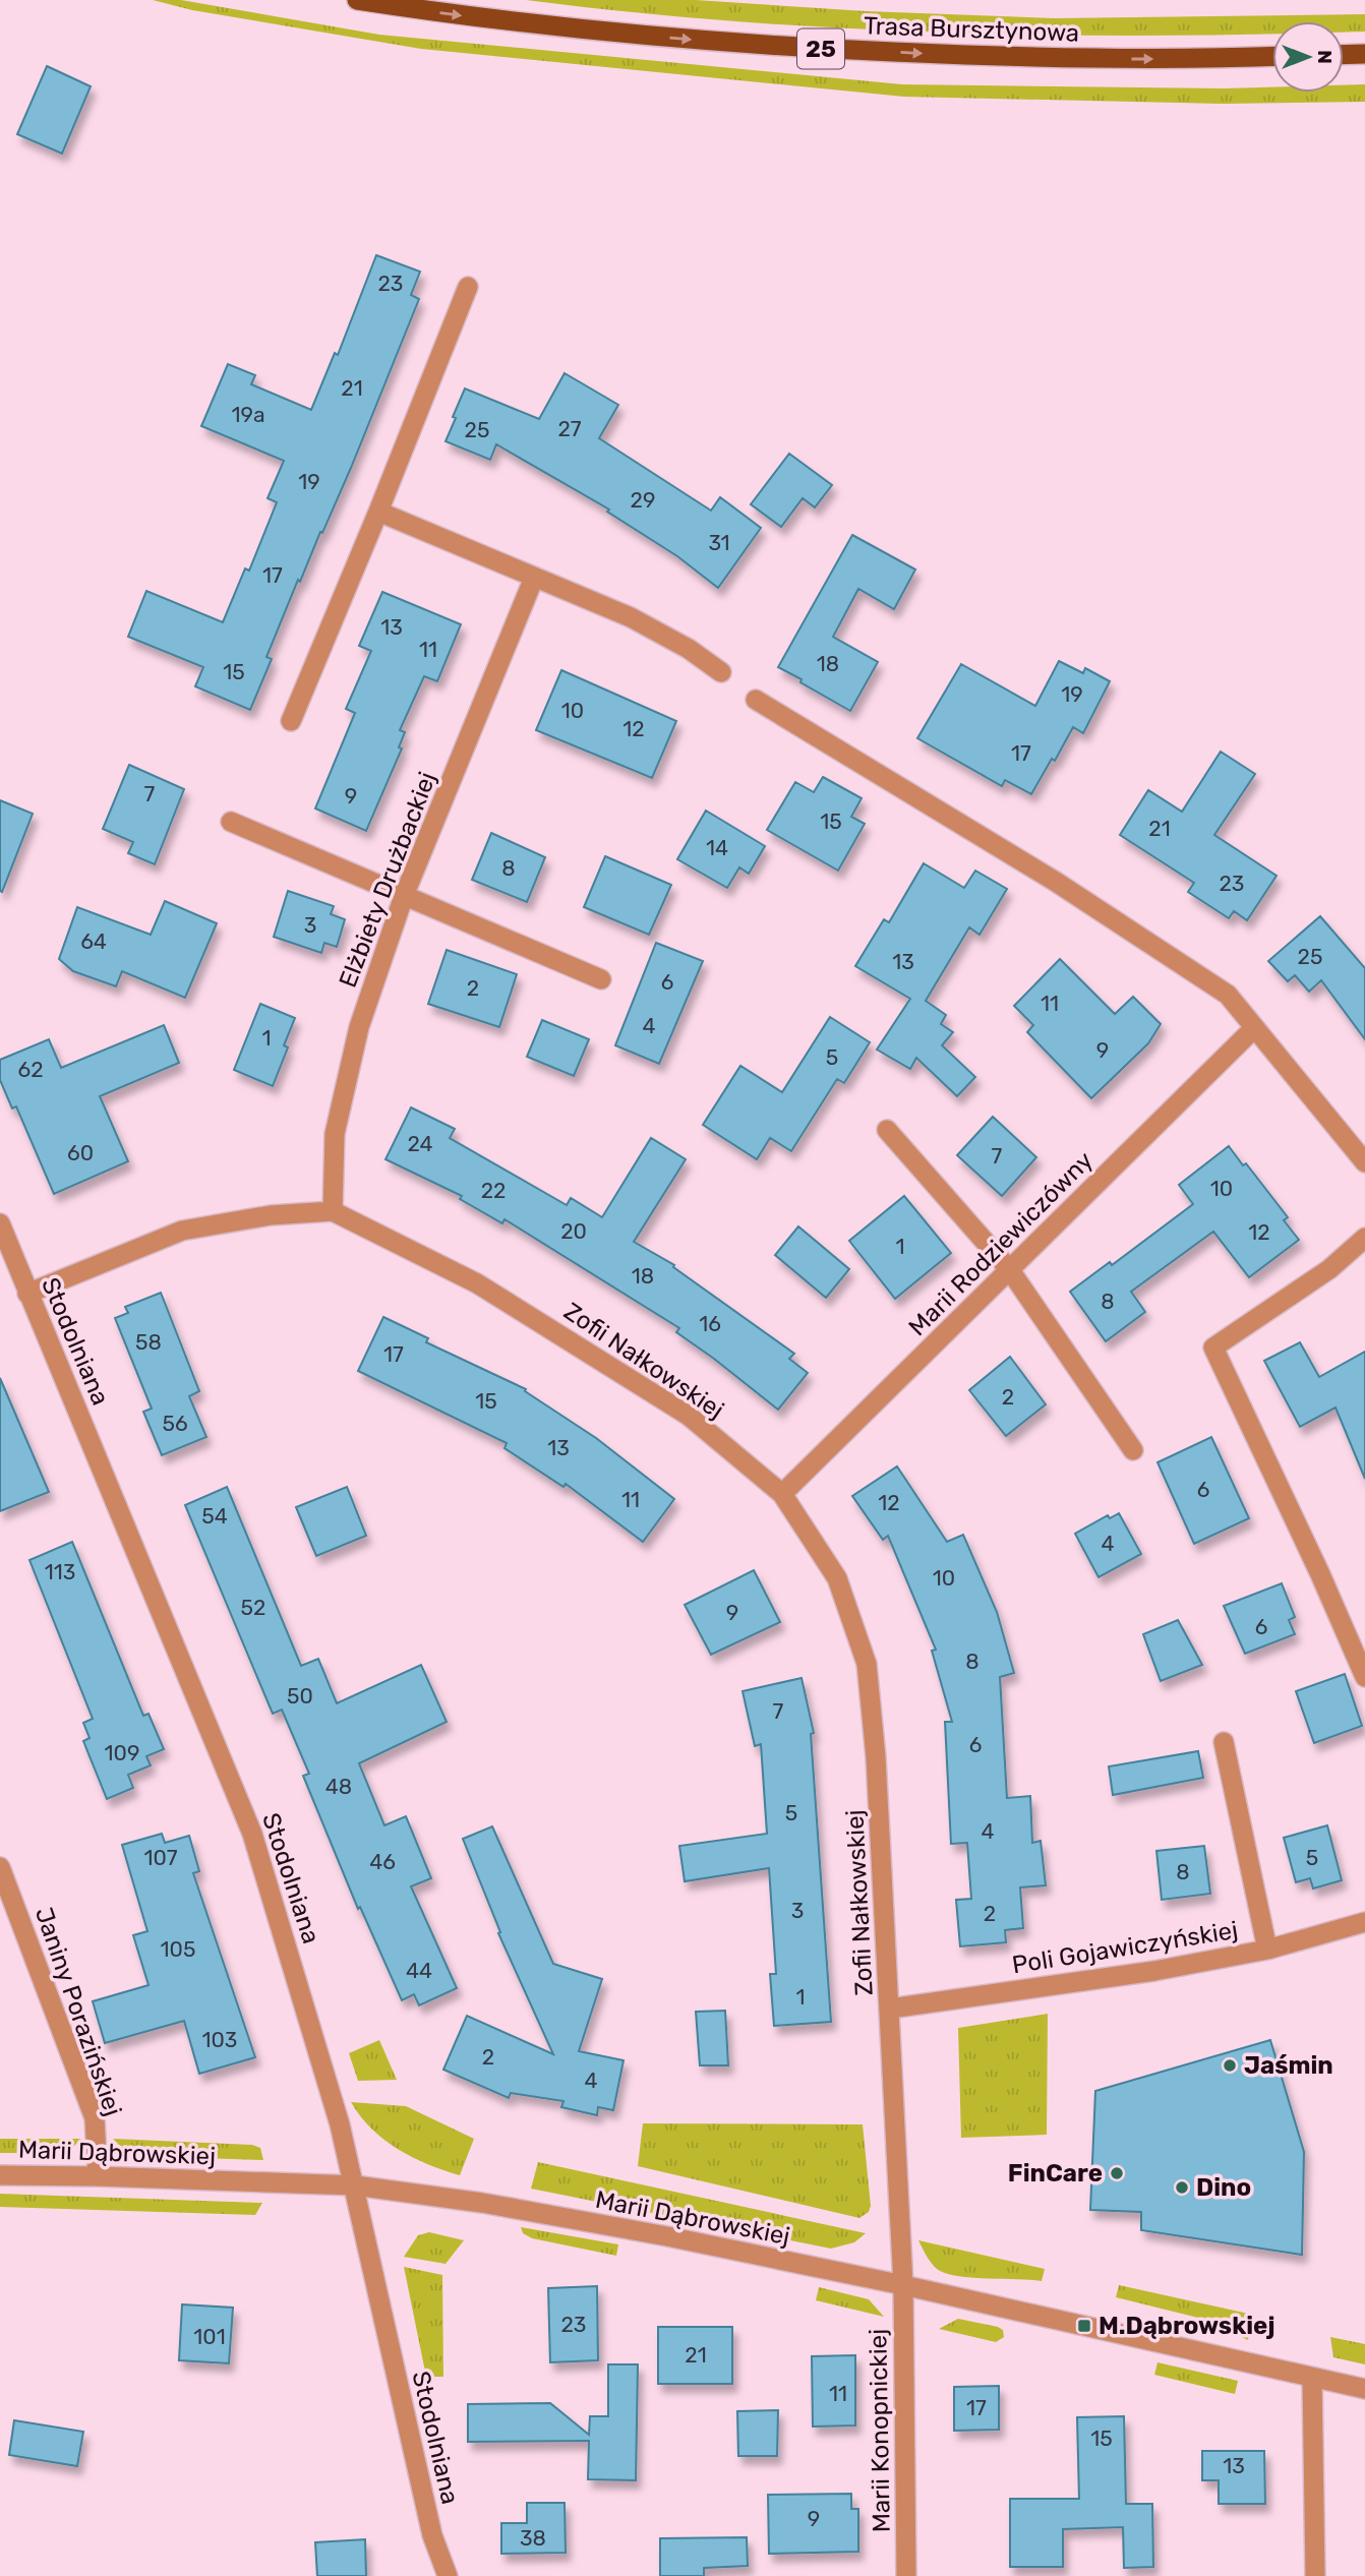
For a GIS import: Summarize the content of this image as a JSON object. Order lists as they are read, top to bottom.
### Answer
{
  "streets": {
    "main road": ["Trasa Bursztynowa", "25"],
    "street": [
      "Elżbiety Drużbackiej",
      "Marii Rodziewiczówny",
      "Stodolniana",
      "Zofii Nałkowskiej",
      "Poli Gojawiczyńskiej",
      "Janiny Porazińskiej",
      "Marii Dąbrowskiej",
      "Marii Konopnickiej"
    ]
  },
  "crossings": [
    ["Elżbiety Drużbackiej", "Zofii Nałkowskiej"],
    ["Marii Rodziewiczówny", "Zofii Nałkowskiej"],
    ["Stodolniana", "Marii Dąbrowskiej"],
    ["Zofii Nałkowskiej", "Poli Gojawiczyńskiej"],
    ["Zofii Nałkowskiej", "Marii Dąbrowskiej"],
    ["Zofii Nałkowskiej", "Marii Konopnickiej"],
    ["Janiny Porazińskiej", "Marii Dąbrowskiej"],
    ["Marii Dąbrowskiej", "Marii Konopnickiej"]
  ],
  "one_way": ["Trasa Bursztynowa"],
  "places": {
    "other": ["Jaśmin", "FinCare", "Dino"],
    "transit": ["M.Dąbrowskiej"]
  },
  "house_numbers": [
    "23",
    "21",
    "19a",
    "27",
    "25",
    "19",
    "29",
    "31",
    "17",
    "13",
    "11",
    "18",
    "15",
    "19",
    "10",
    "12",
    "17",
    "7",
    "9",
    "15",
    "21",
    "14",
    "8",
    "23",
    "3",
    "64",
    "25",
    "13",
    "6",
    "2",
    "11",
    "4",
    "1",
    "9",
    "5",
    "62",
    "24",
    "60",
    "7",
    "10",
    "22",
    "20",
    "12",
    "1",
    "18",
    "8",
    "16",
    "58",
    "17",
    "2",
    "15",
    "56",
    "13",
    "6",
    "11",
    "12",
    "54",
    "4",
    "113",
    "10",
    "52",
    "9",
    "6",
    "8",
    "50",
    "7",
    "6",
    "109",
    "48",
    "5",
    "4",
    "107",
    "5",
    "46",
    "8",
    "3",
    "2",
    "105",
    "44",
    "1",
    "103",
    "2",
    "4",
    "23",
    "101",
    "21",
    "11",
    "17",
    "15",
    "13",
    "9",
    "38"
  ],
  "north": "right"
}
